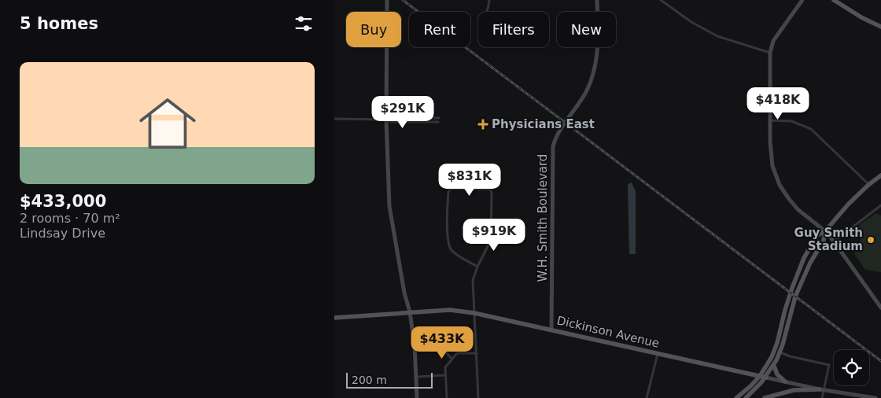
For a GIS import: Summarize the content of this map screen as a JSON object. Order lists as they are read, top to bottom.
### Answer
{
  "streets": {
    "main road": ["W.H. Smith Boulevard", "Dickinson Avenue"]
  },
  "crossings": [
    ["W.H. Smith Boulevard", "Dickinson Avenue"]
  ],
  "places": {
    "health": ["Physicians East"],
    "other": ["Guy Smith Stadium"]
  },
  "scale_bar": "200 m",
  "page": {
    "heading": "5 homes",
    "chip": [
      "Buy",
      "Rent",
      "Filters",
      "New"
    ],
    "list": [
      {
        "name": "$433,000",
        "note": "2 rooms · 70 m² · Lindsay Drive"
      }
    ],
    "price": [
      "$418K",
      "$291K",
      "$831K",
      "$919K",
      "$433K"
    ],
    "scale": "200 m"
  }
}
